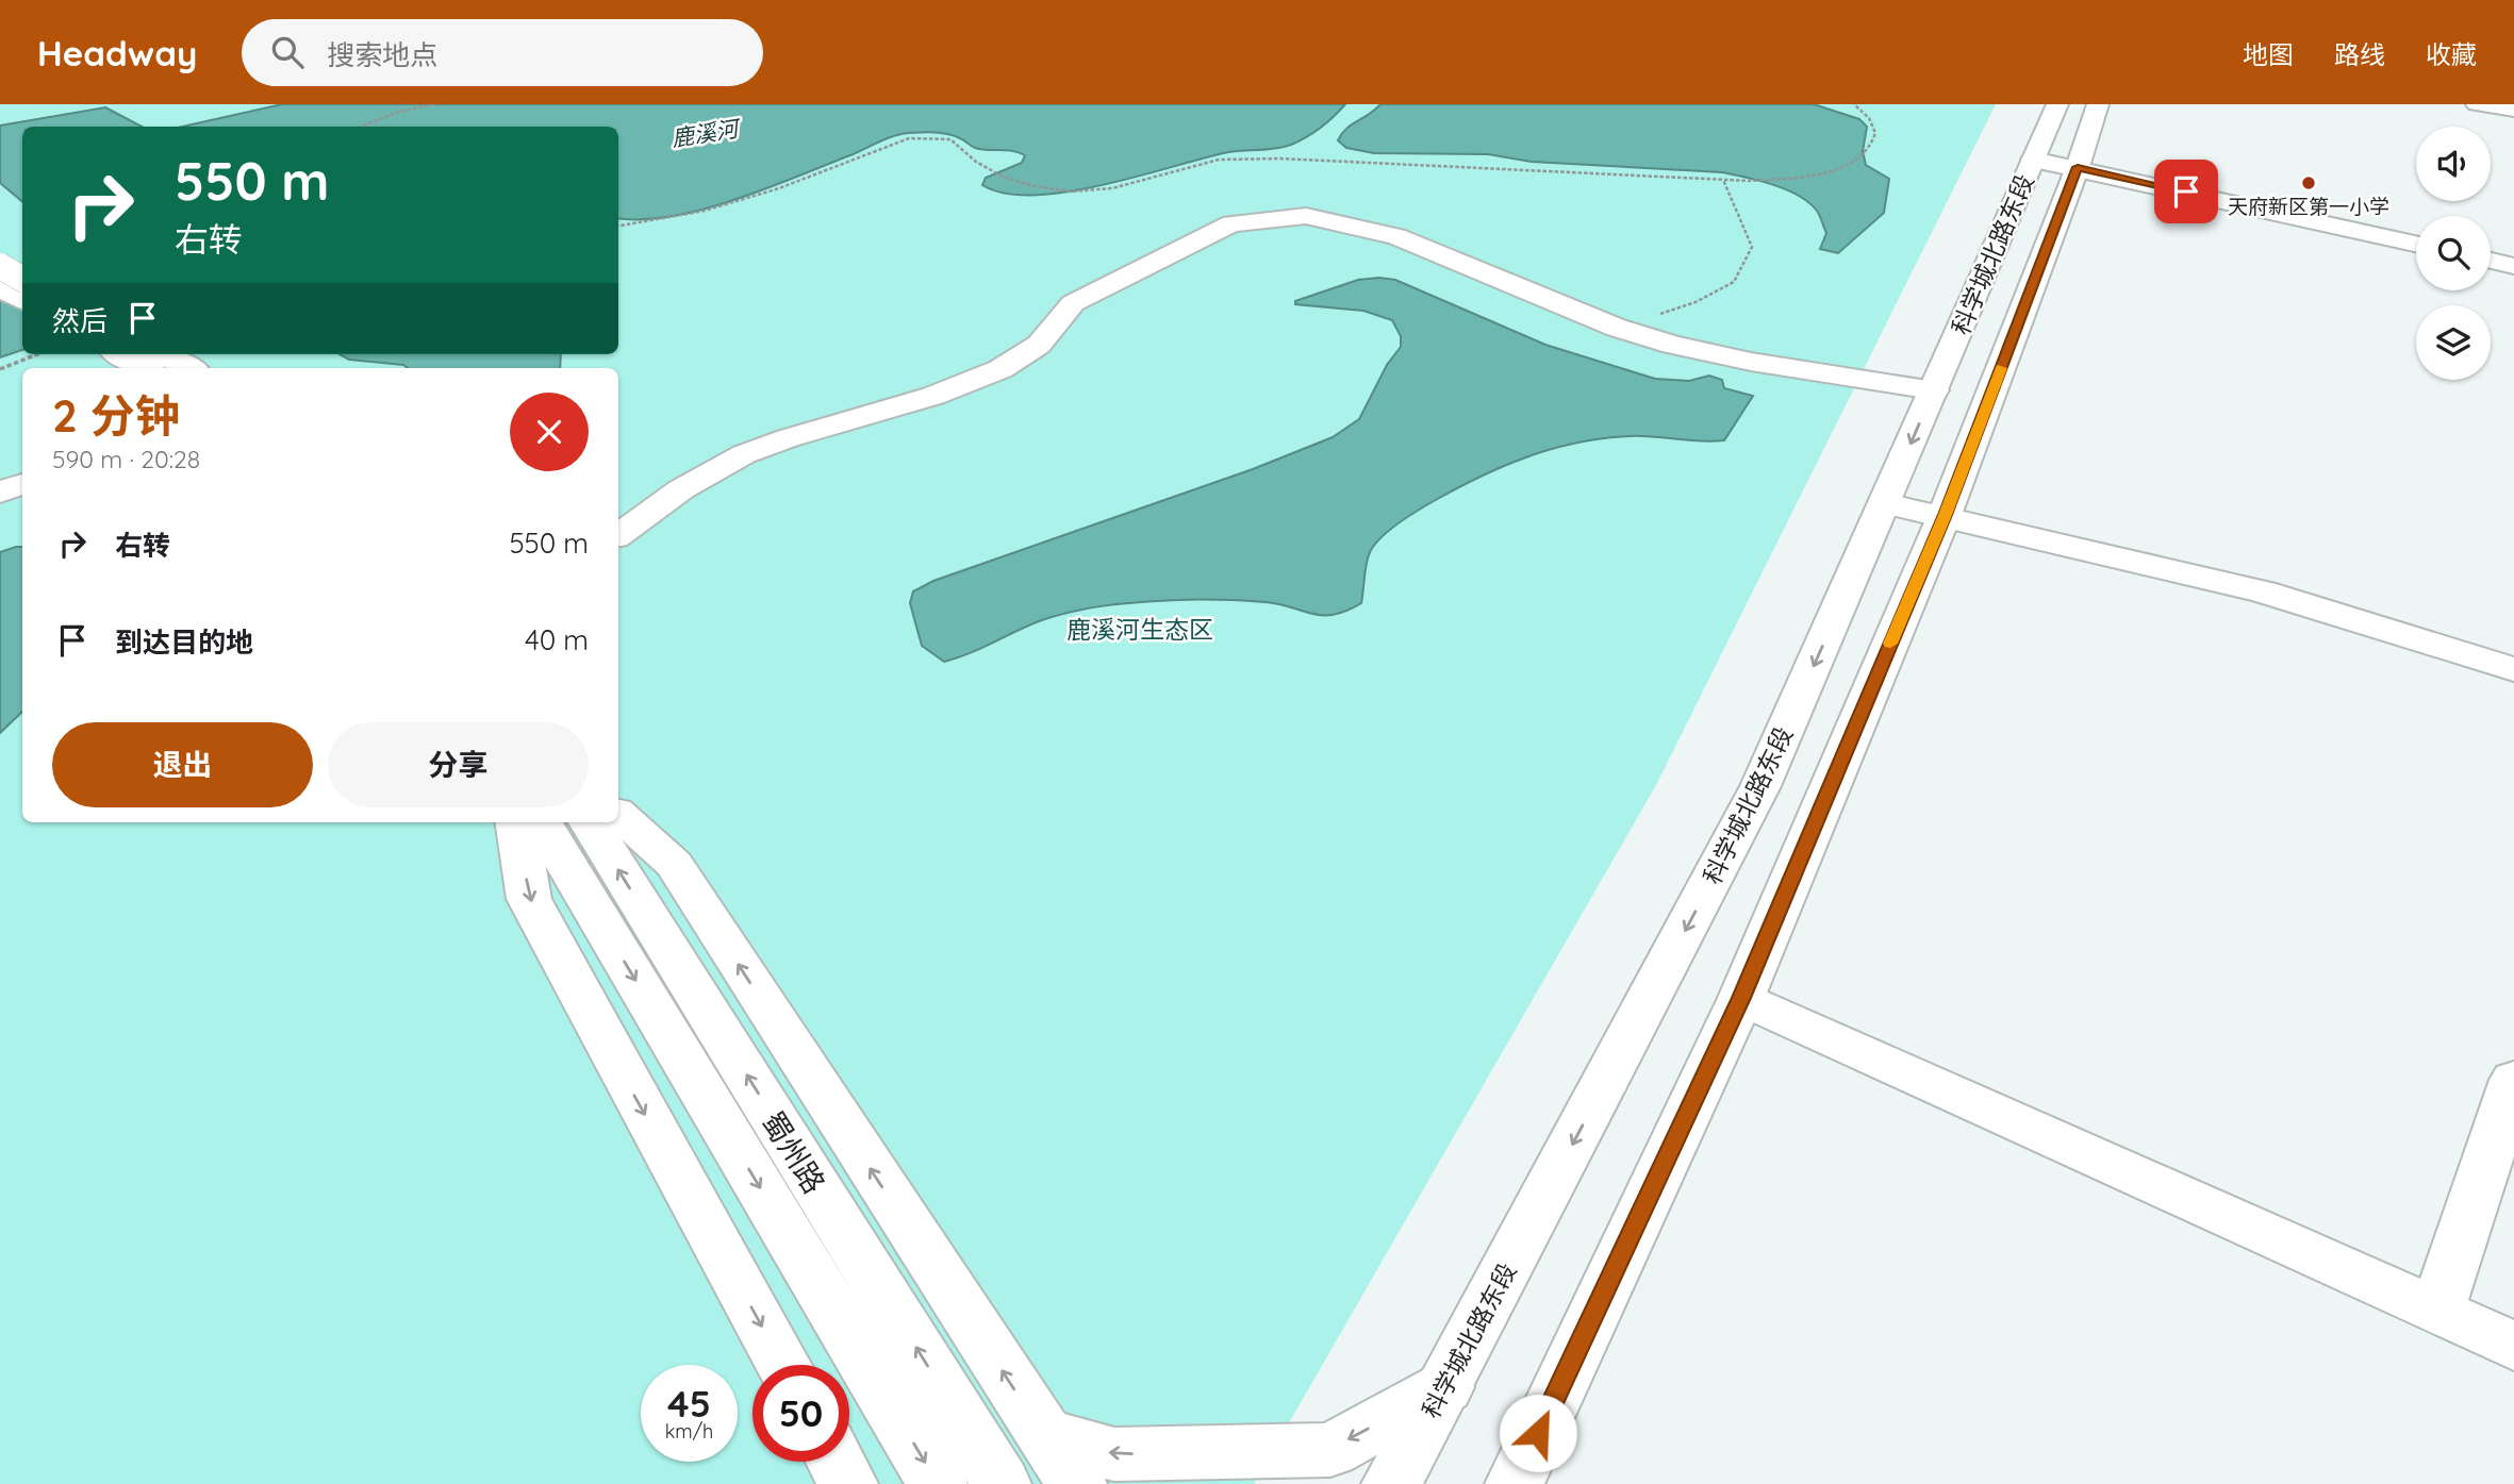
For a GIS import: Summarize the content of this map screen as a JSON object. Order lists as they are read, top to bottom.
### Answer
{
  "streets": {
    "main road": ["科学城北路东段", "蜀州路"]
  },
  "water": ["鹿溪河"],
  "parks": ["鹿溪河生态区"],
  "places": ["天府新区第一小学"],
  "page": {
    "header": "Headway",
    "search": "搜索地点",
    "nav": ["地图", "路线", "收藏"],
    "turn": ["550 m", "右转"],
    "then": "然后",
    "heading": ["2 分钟", "590 m · 20:28"],
    "list": [
      {
        "name": "右转",
        "value": "550 m"
      },
      {
        "name": "到达目的地",
        "value": "40 m"
      }
    ],
    "buttons": ["退出", "分享"],
    "speed": "45 km/h",
    "limit": "50"
  }
}
